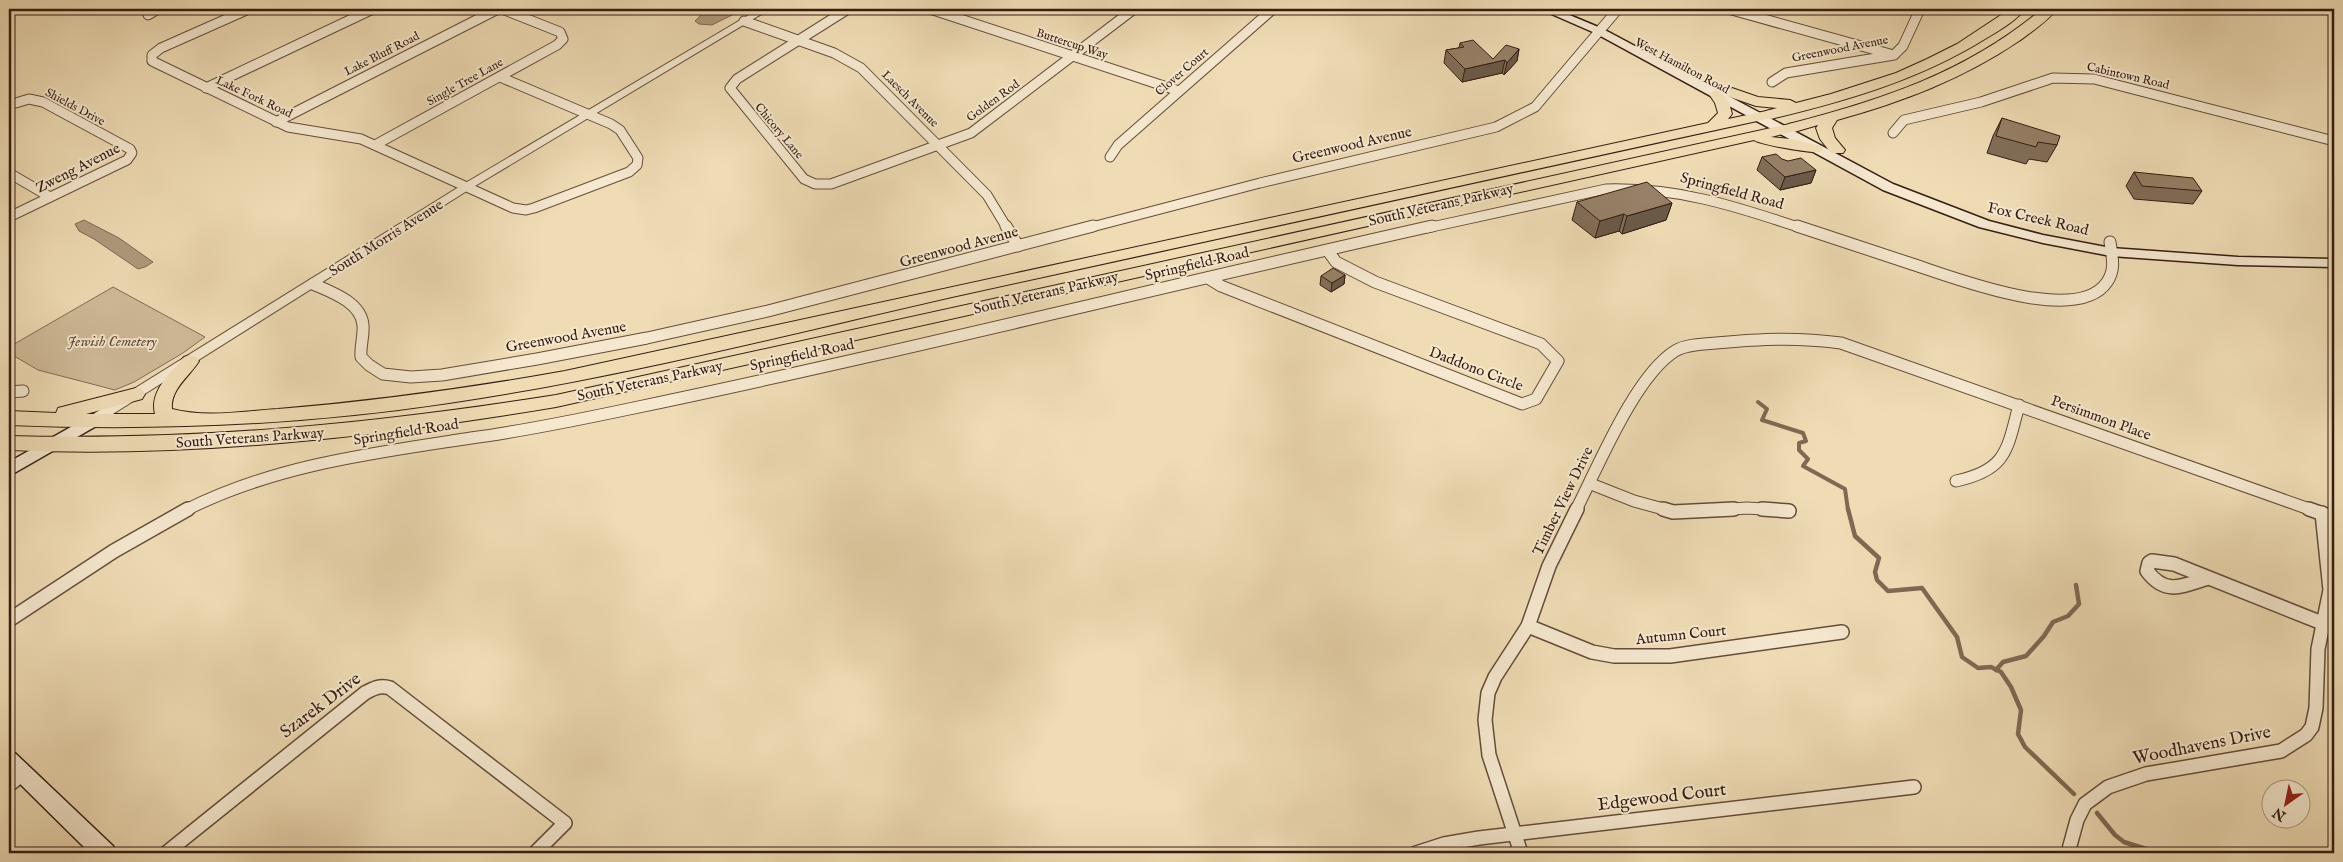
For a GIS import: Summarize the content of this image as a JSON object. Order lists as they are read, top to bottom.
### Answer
{
  "streets": {
    "highway": ["South Veterans Parkway"],
    "main road": ["West Hamilton Road", "Fox Creek Road", "South Morris Avenue"],
    "street": [
      "Buttercup Way",
      "Greenwood Avenue",
      "Lake Bluff Road",
      "Clover Court",
      "Cabintown Road",
      "Single Tree Lane",
      "Lake Fork Road",
      "Laesch Avenue",
      "Golden Rod",
      "Shields Drive",
      "Chicory Lane",
      "Zweng Avenue",
      "Springfield Road",
      "Daddono Circle",
      "Persimmon Place",
      "Timber View Drive",
      "Autumn Court",
      "Szarek Drive",
      "Woodhavens Drive",
      "Edgewood Court"
    ]
  },
  "crossings": [
    ["Buttercup Way", "Clover Court"],
    ["Buttercup Way", "Golden Rod"],
    ["Greenwood Avenue", "West Hamilton Road"],
    ["Greenwood Avenue", "Laesch Avenue"],
    ["Greenwood Avenue", "South Morris Avenue"],
    ["Lake Bluff Road", "Single Tree Lane"],
    ["Lake Bluff Road", "Lake Fork Road"],
    ["West Hamilton Road", "South Veterans Parkway"],
    ["West Hamilton Road", "Fox Creek Road"],
    ["Single Tree Lane", "Lake Fork Road"],
    ["Lake Fork Road", "South Morris Avenue"],
    ["Laesch Avenue", "Golden Rod"],
    ["Laesch Avenue", "Chicory Lane"],
    ["Laesch Avenue", "South Morris Avenue"],
    ["Golden Rod", "Chicory Lane"],
    ["Shields Drive", "Zweng Avenue"],
    ["Springfield Road", "Fox Creek Road"],
    ["Springfield Road", "Daddono Circle"],
    ["South Veterans Parkway", "Fox Creek Road"],
    ["South Veterans Parkway", "South Morris Avenue"],
    ["Persimmon Place", "Timber View Drive"],
    ["Persimmon Place", "Woodhavens Drive"],
    ["Timber View Drive", "Autumn Court"],
    ["Timber View Drive", "Edgewood Court"]
  ],
  "parks": ["Jewish Cemetery"],
  "north": "bottom left"
}
